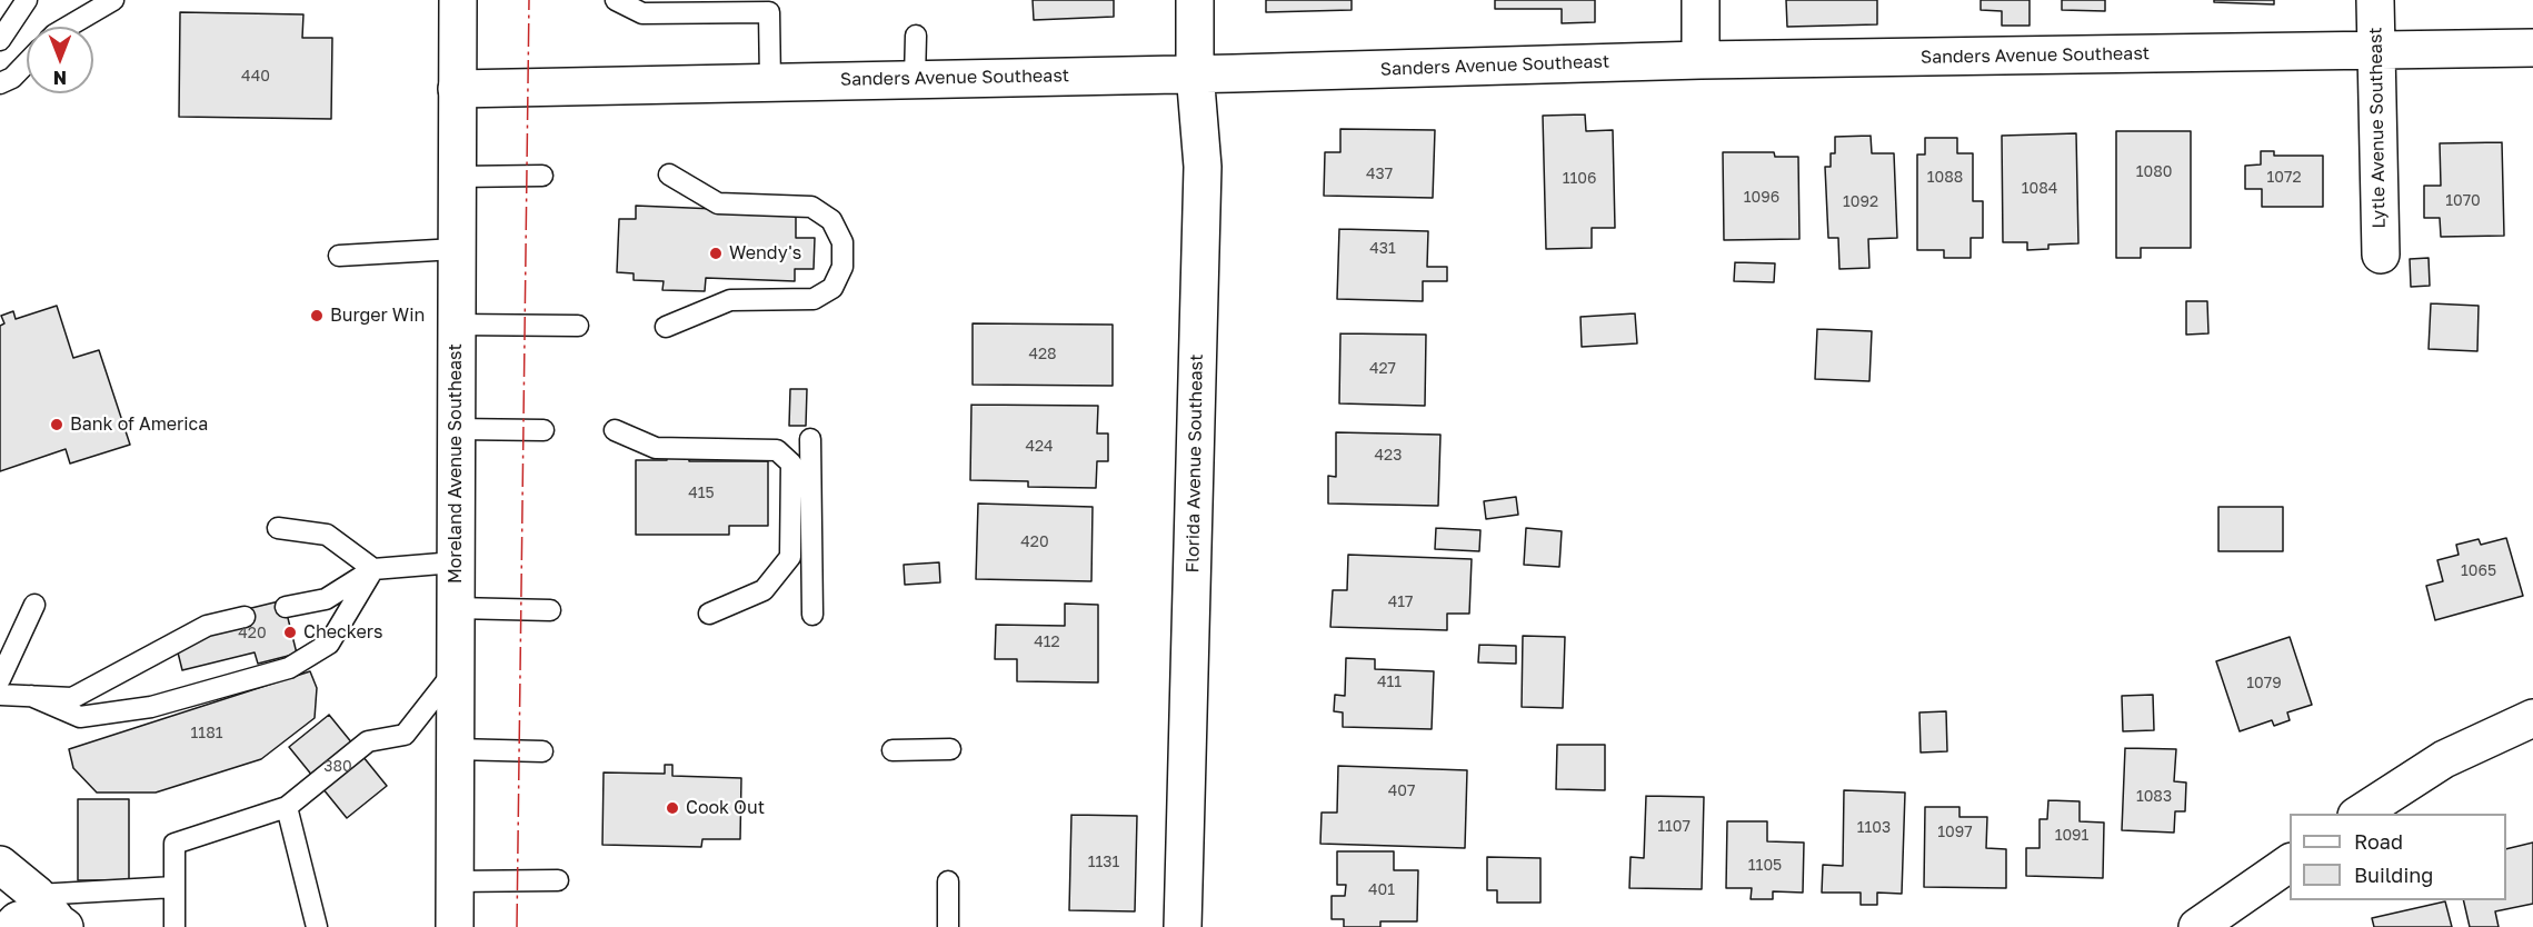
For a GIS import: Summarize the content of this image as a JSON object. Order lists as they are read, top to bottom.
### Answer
{
  "streets": {
    "main road": [
      "Sanders Avenue Southeast",
      "Lytle Avenue Southeast",
      "Moreland Avenue Southeast",
      "Florida Avenue Southeast"
    ]
  },
  "crossings": [
    ["Sanders Avenue Southeast", "Lytle Avenue Southeast"],
    ["Sanders Avenue Southeast", "Moreland Avenue Southeast"],
    ["Sanders Avenue Southeast", "Florida Avenue Southeast"]
  ],
  "places": [
    "Wendy's",
    "Burger Win",
    "Bank of America",
    "Checkers",
    "Cook Out"
  ],
  "house_numbers": [
    "440",
    "1080",
    "437",
    "1088",
    "1072",
    "1106",
    "1084",
    "1096",
    "1070",
    "1092",
    "431",
    "428",
    "427",
    "424",
    "423",
    "415",
    "420",
    "1065",
    "417",
    "420",
    "412",
    "411",
    "1079",
    "1181",
    "380",
    "407",
    "1083",
    "1107",
    "1103",
    "1097",
    "1091",
    "1131",
    "1105",
    "401"
  ],
  "legend": ["Road", "Building"],
  "north": "bottom"
}
